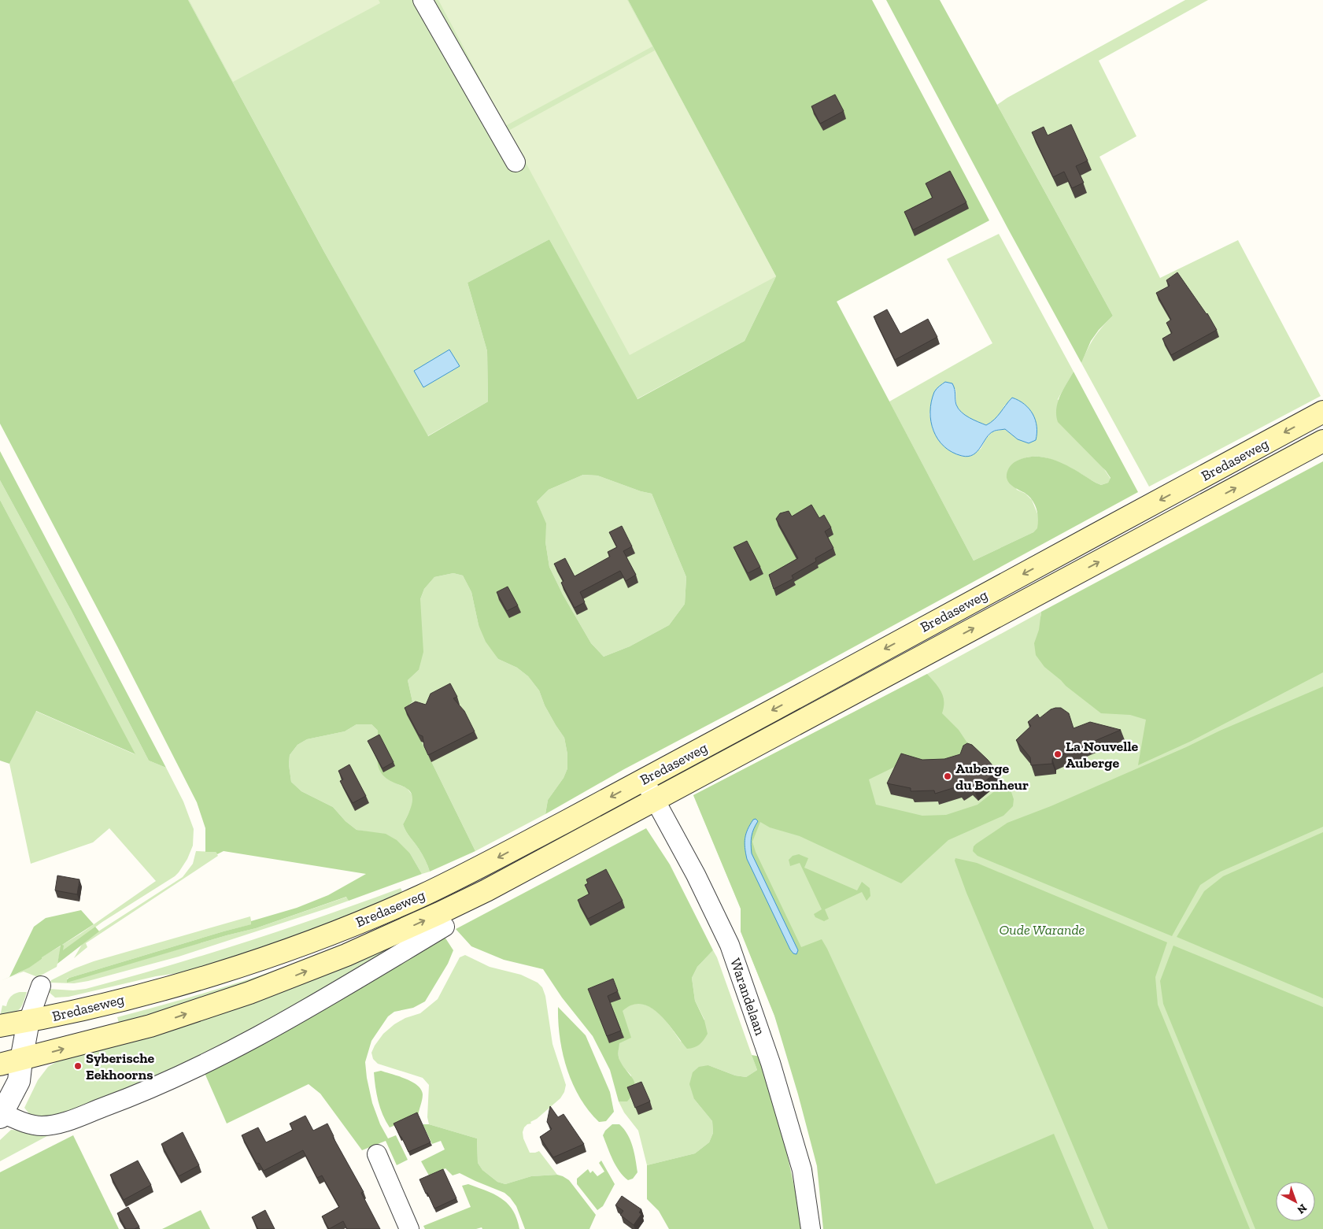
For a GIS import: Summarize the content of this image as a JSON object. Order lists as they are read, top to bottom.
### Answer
{
  "streets": {
    "main road": ["Bredaseweg"],
    "street": ["Warandelaan"]
  },
  "crossings": [
    ["Bredaseweg", "Warandelaan"]
  ],
  "parks": ["Oude Warande"],
  "places": ["La Nouvelle Auberge", "Auberge du Bonheur", "Syberische Eekhoorns"],
  "north": "bottom right"
}
